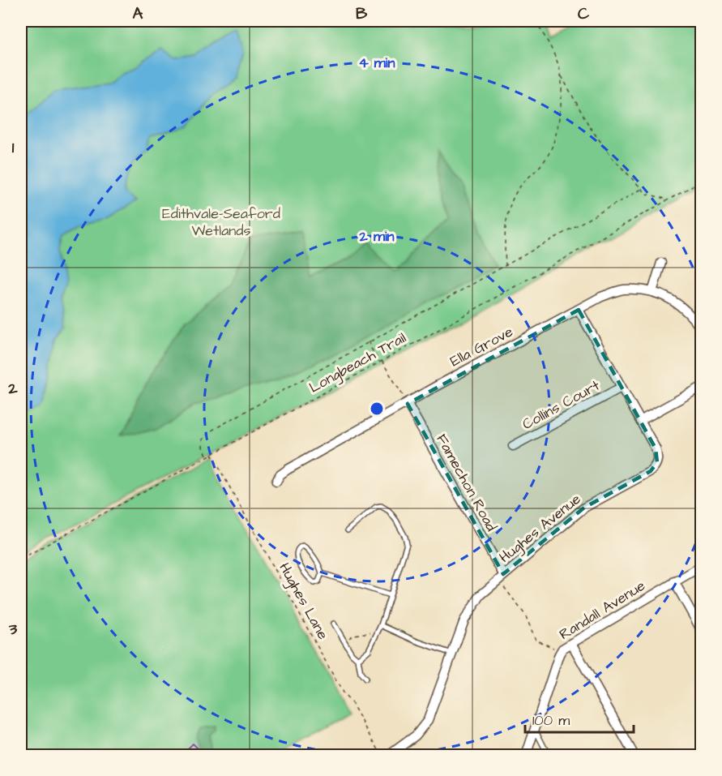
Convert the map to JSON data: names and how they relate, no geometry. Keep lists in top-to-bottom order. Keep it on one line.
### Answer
{"streets":{"street":["Ella Grove","Collins Court","Famechon Road","Hughes Avenue","Randall Avenue"],"path":["Longbeach Trail","Hughes Lane"]},"crossings":[["Ella Grove","Famechon Road"],["Ella Grove","Hughes Avenue"],["Longbeach Trail","Hughes Lane"],["Collins Court","Hughes Avenue"],["Famechon Road","Hughes Avenue"]],"parks":["Edithvale-Seaford Wetlands"],"scale_bar":"100 m","grid":{"columns":["A","B","C"],"rows":["1","2","3"]},"rings":["4 min","2 min"]}
